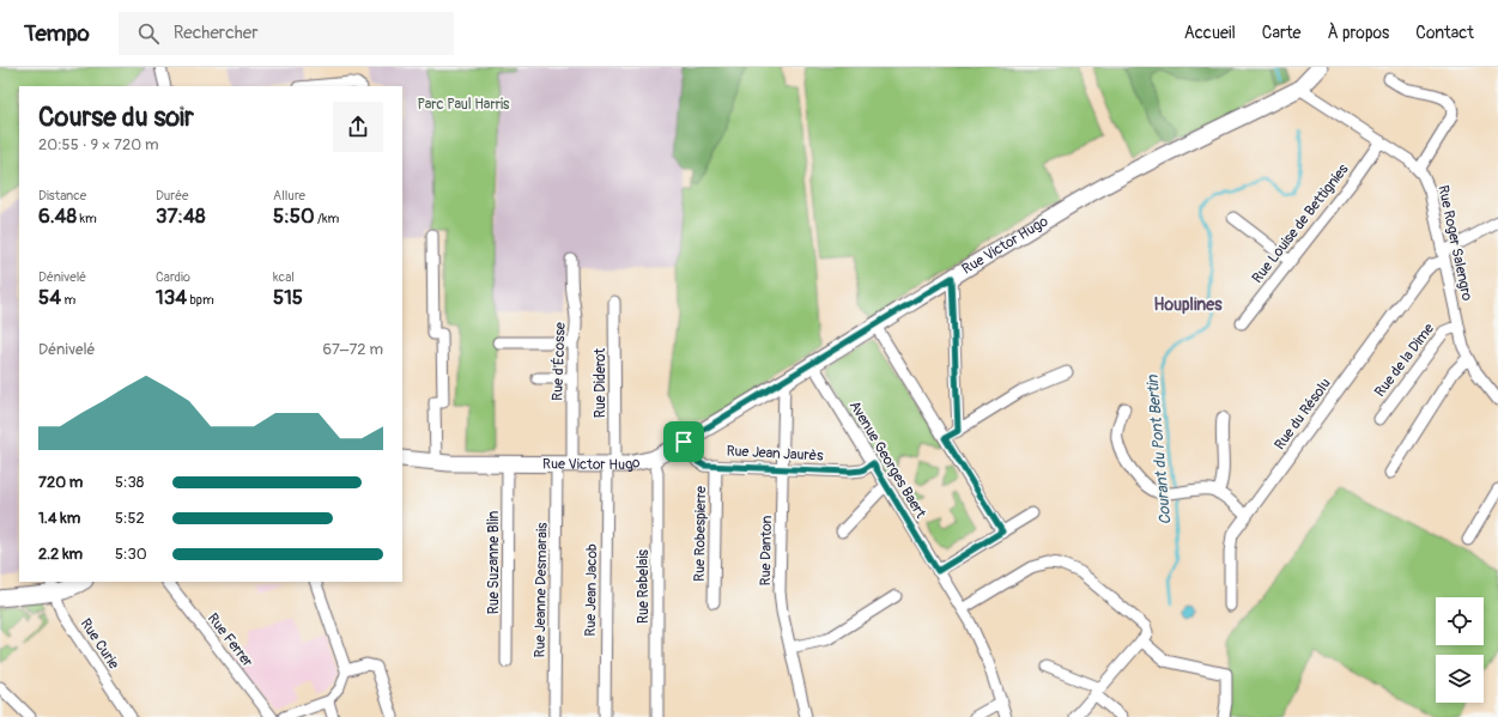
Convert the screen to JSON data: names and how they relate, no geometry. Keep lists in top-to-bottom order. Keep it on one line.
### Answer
{"streets":{"main road":["Rue Victor Hugo"],"street":["Rue Louise de Bettignies","Rue Roger Salengro","Rue de la Dime","Rue d'Écosse","Rue Diderot","Rue du Résolu","Rue Jean Jaurès","Avenue Georges Baert","Rue Robespierre","Rue Danton","Rue Suzanne Blin","Rue Rabelais","Rue Jeanne Desmarais","Rue Jean Jacob","Rue Ferrer","Rue Curie"]},"crossings":[["Rue Louise de Bettignies","Rue Roger Salengro"],["Rue Roger Salengro","Rue Victor Hugo"],["Rue Roger Salengro","Rue de la Dime"],["Rue Roger Salengro","Rue du Résolu"],["Rue Victor Hugo","Rue d'Écosse"],["Rue Victor Hugo","Rue Diderot"],["Rue Victor Hugo","Rue Jean Jaurès"],["Rue Victor Hugo","Avenue Georges Baert"],["Rue Victor Hugo","Rue Danton"],["Rue Victor Hugo","Rue Suzanne Blin"],["Rue Victor Hugo","Rue Rabelais"],["Rue Victor Hugo","Rue Jeanne Desmarais"],["Rue Victor Hugo","Rue Jean Jacob"],["Rue d'Écosse","Rue Jeanne Desmarais"],["Rue Diderot","Rue Jean Jacob"],["Rue Jean Jaurès","Avenue Georges Baert"],["Rue Jean Jaurès","Rue Robespierre"],["Rue Jean Jaurès","Rue Danton"]],"districts":["Houplines"],"water":["Courant du Pont Bertin"],"parks":["Parc Paul Harris"],"page":{"header":"Tempo","search":"Rechercher","nav":["Accueil","Carte","À propos","Contact"],"heading":["Course du soir","20:55 · 9 × 720 m"],"stats":[["Distance","6.48 km"],["Durée","37:48"],["Allure","5:50 /km"],["Dénivelé","54 m"],["Cardio","134 bpm"],["kcal","515"]],"chart":["Dénivelé","67–72 m"],"list":[{"name":"720 m","note":"5:38"},{"name":"1.4 km","note":"5:52"},{"name":"2.2 km","note":"5:30"}]}}
